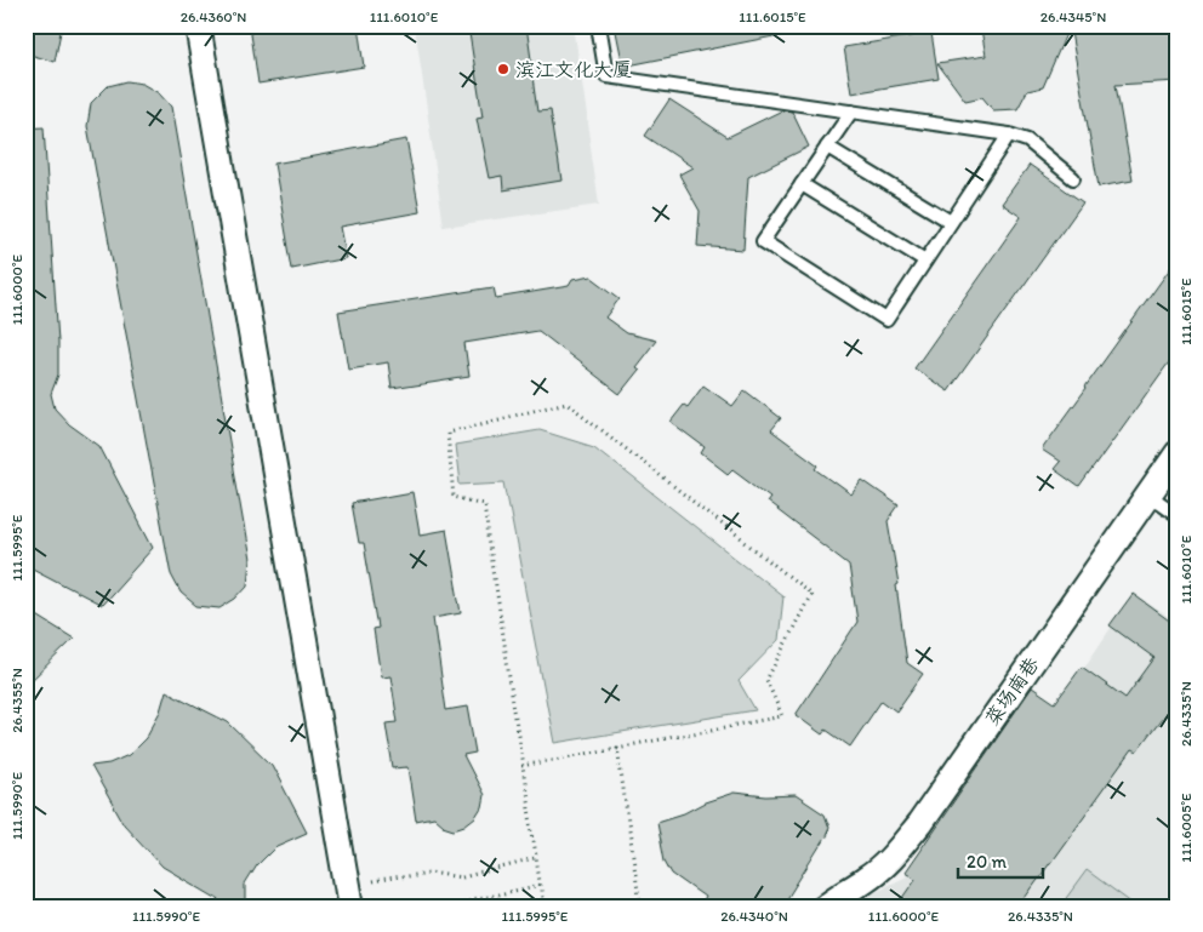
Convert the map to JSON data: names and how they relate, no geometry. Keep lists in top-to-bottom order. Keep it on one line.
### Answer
{"streets":{"street":["菜场南巷"]},"places":["滨江文化大厦"],"scale_bar":"20 m","coordinates":["26.4360°N","111.6010°E","111.6015°E","26.4345°N","111.6000°E","111.5995°E","26.4355°N","26.4335°N","111.5990°E","111.6005°E","26.4340°N"]}
